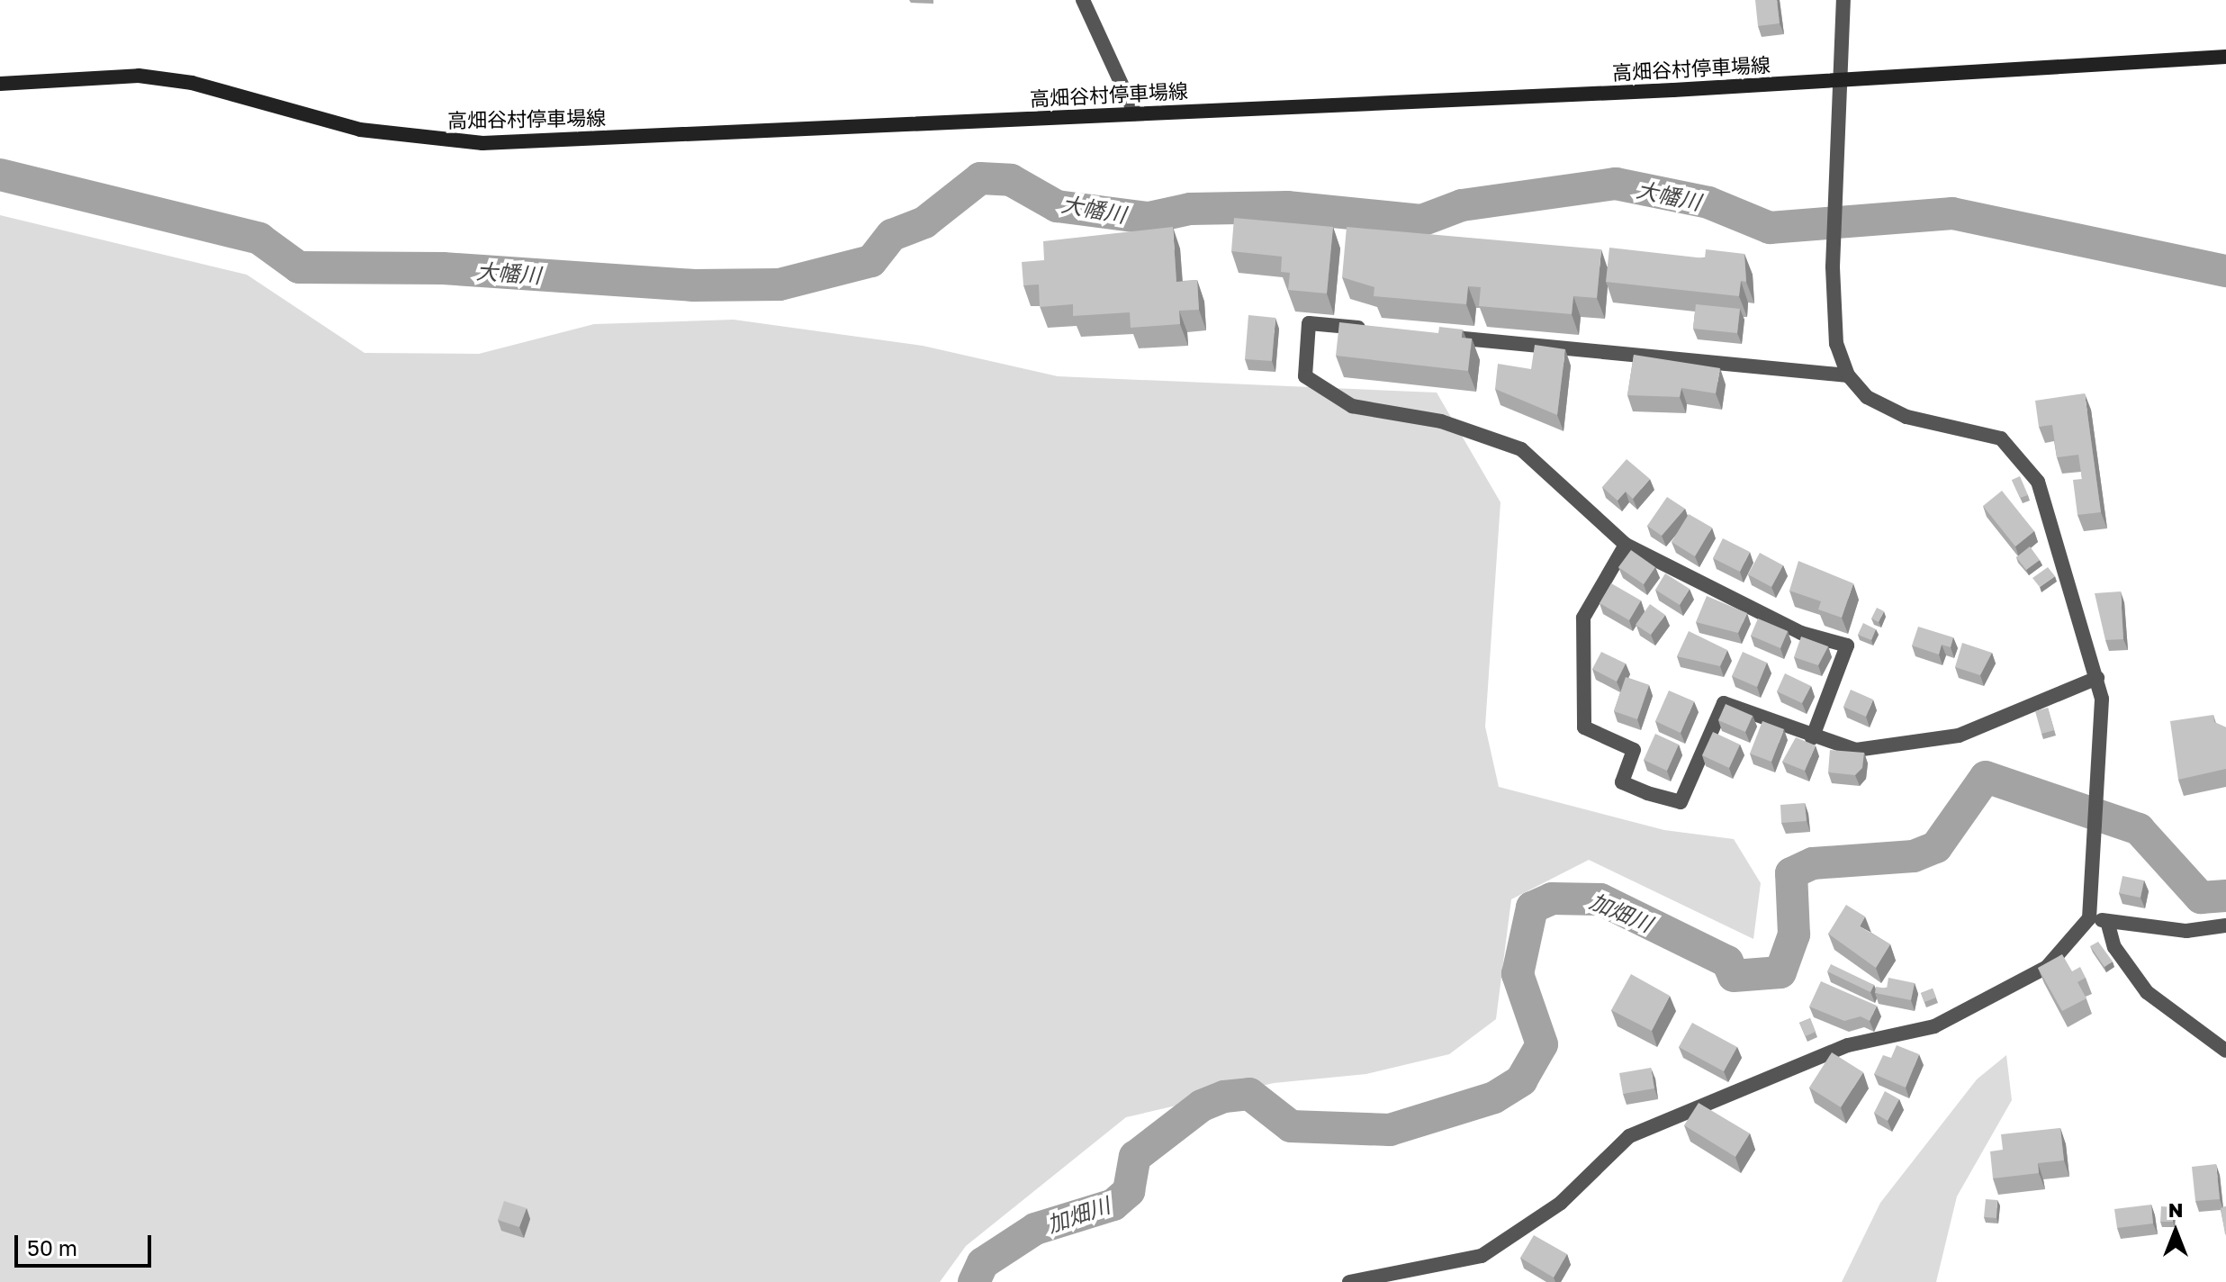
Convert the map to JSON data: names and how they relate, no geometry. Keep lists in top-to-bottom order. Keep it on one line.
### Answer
{"streets":{"main road":["高畑谷村停車場線"]},"water":["大幡川","加畑川"],"scale_bar":"50 m","north":"top"}
